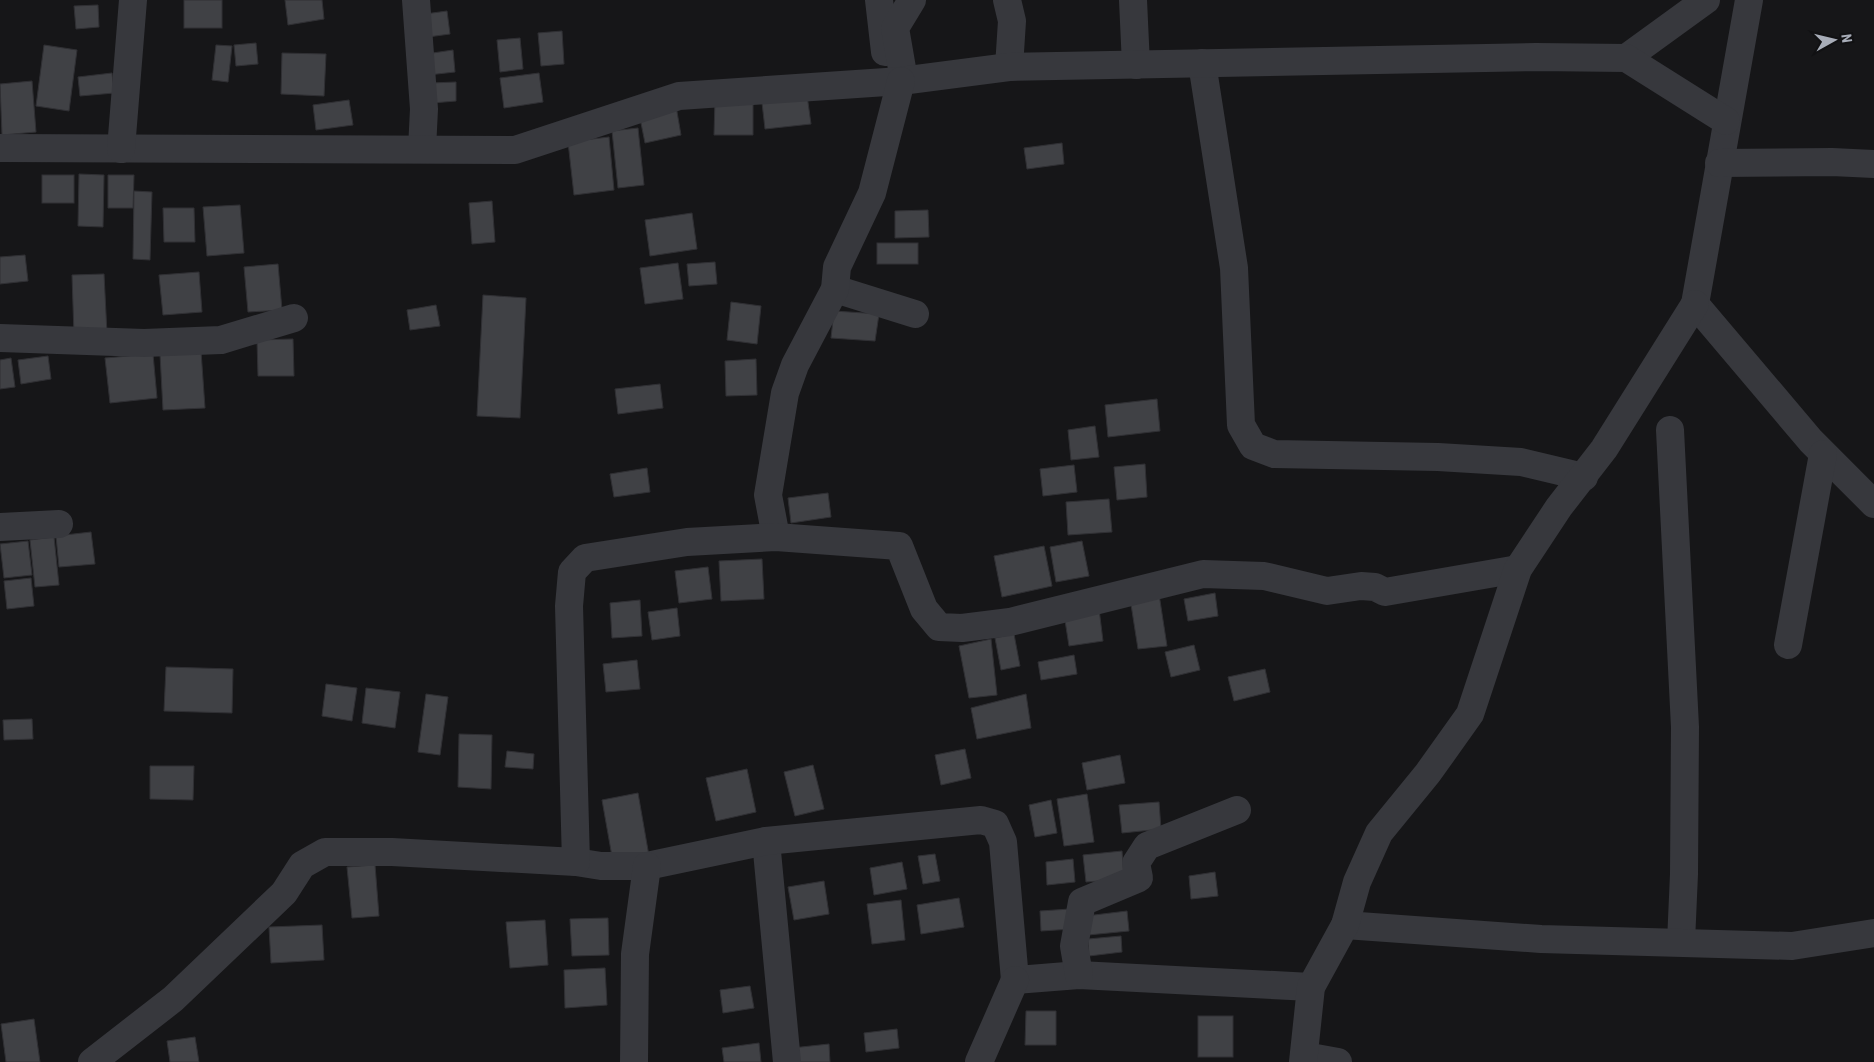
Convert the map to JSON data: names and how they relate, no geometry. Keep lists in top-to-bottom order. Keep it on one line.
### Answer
{"north":"right"}
